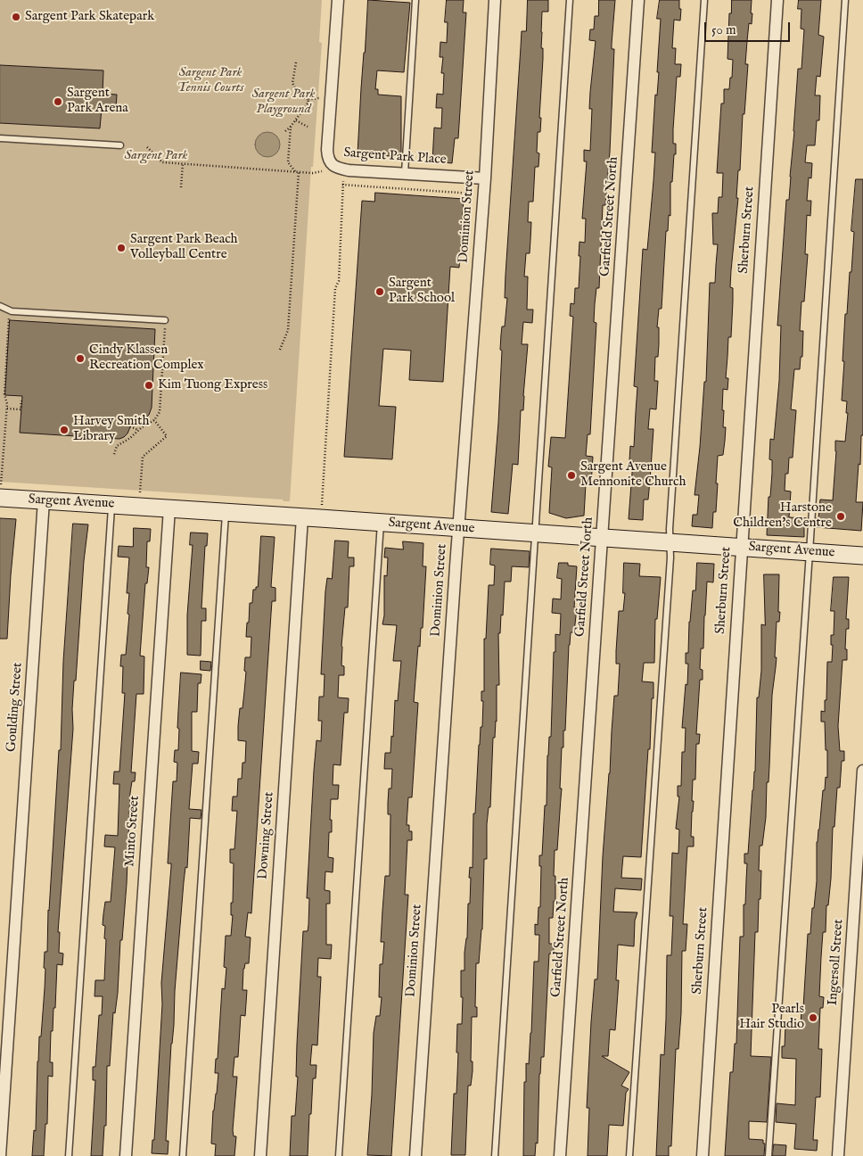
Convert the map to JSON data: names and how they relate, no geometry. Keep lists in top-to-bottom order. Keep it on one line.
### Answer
{"streets":{"main road":["Sargent Avenue"],"street":["Sargent Park Place","Dominion Street","Garfield Street North","Sherburn Street","Goulding Street","Minto Street","Downing Street","Ingersoll Street"]},"crossings":[["Sargent Park Place","Dominion Street"],["Dominion Street","Sargent Avenue"],["Garfield Street North","Sargent Avenue"],["Sherburn Street","Sargent Avenue"],["Sargent Avenue","Goulding Street"],["Sargent Avenue","Minto Street"],["Sargent Avenue","Downing Street"]],"parks":["Sargent Park Tennis Courts","Sargent Park Playground","Sargent Park"],"places":["Sargent Park Skatepark","Sargent Park Arena","Sargent Park Beach Volleyball Centre","Sargent Park School","Cindy Klassen Recreation Complex","Kim Tuong Express","Harvey Smith Library","Sargent Avenue Mennonite Church","Harstone Children's Centre","Pearls Hair Studio"],"scale_bar":"50 m"}
